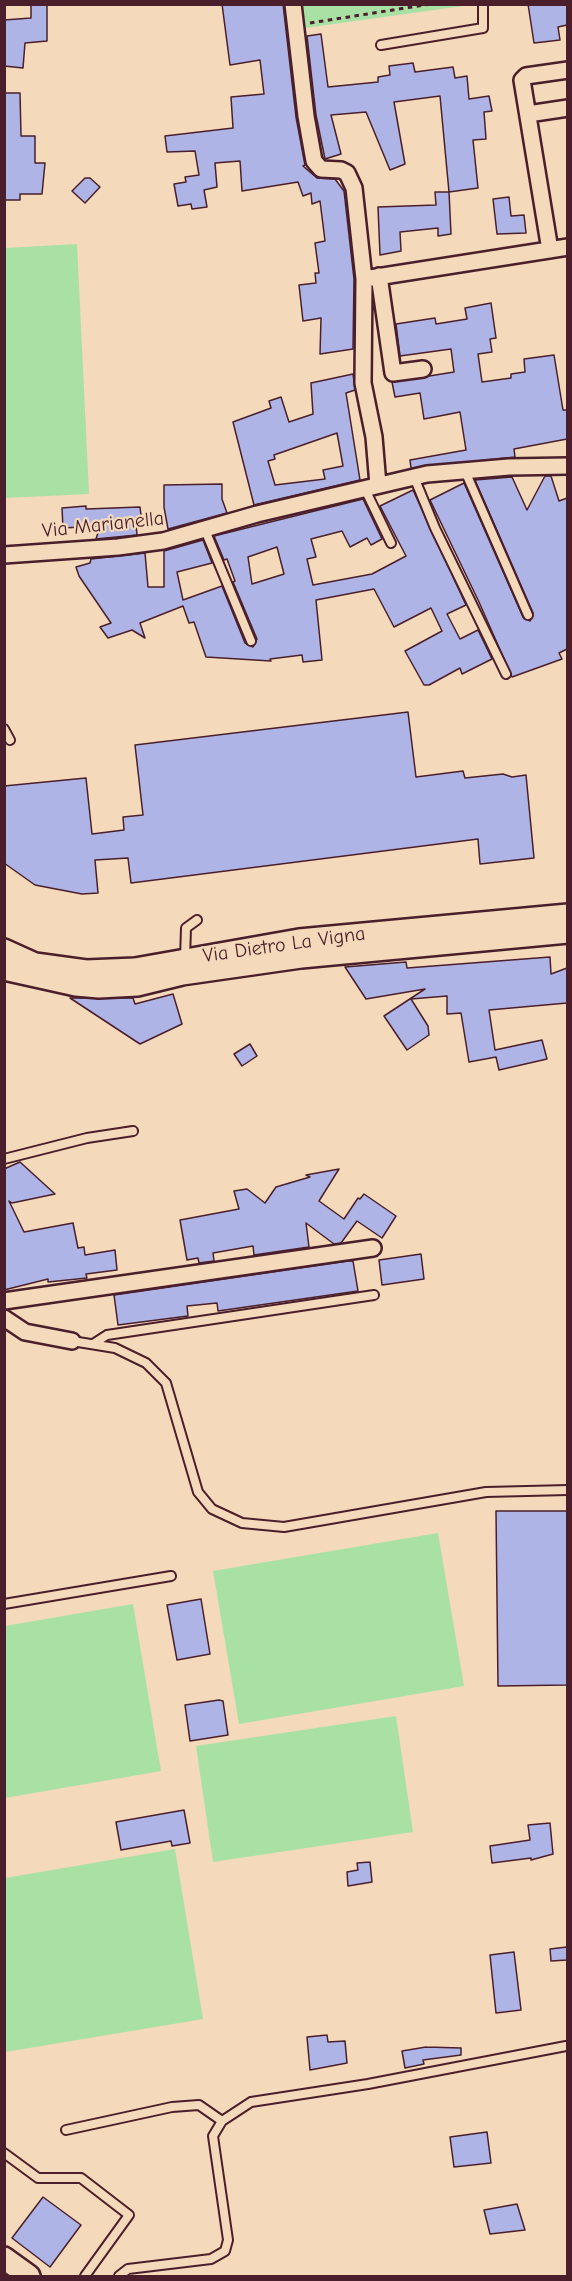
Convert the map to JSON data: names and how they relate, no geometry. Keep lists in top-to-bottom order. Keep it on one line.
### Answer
{"streets":{"street":["Via Marianella","Via Dietro La Vigna"]}}
